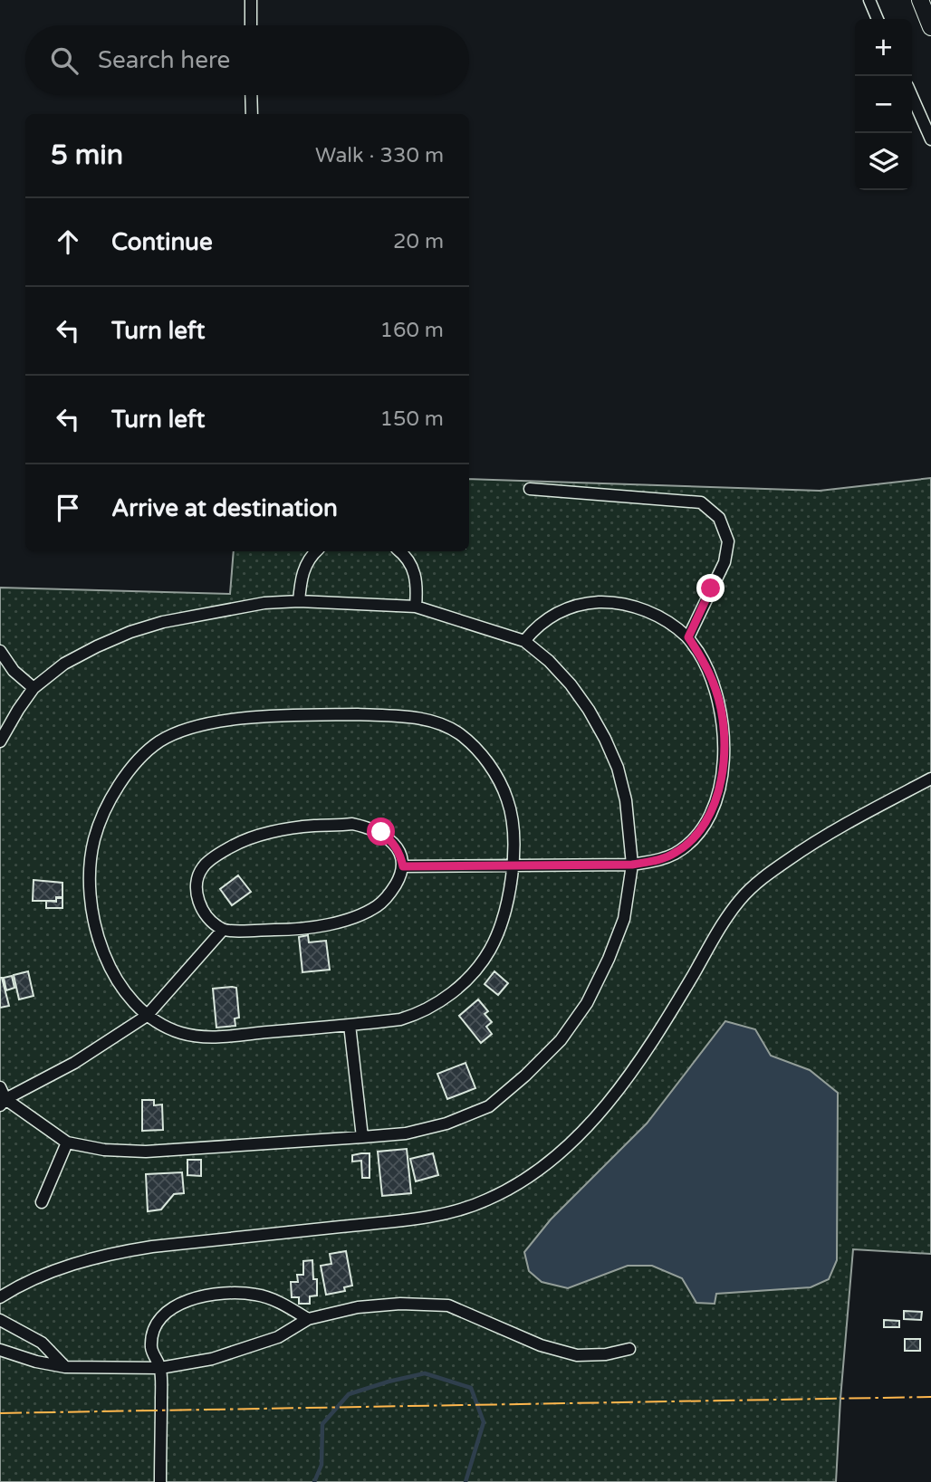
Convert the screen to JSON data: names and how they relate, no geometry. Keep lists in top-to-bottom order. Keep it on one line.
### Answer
{"page":{"map_buttons":["+","−"],"search":"Search here","heading":["5 min","Walk · 330 m"],"list":[["Continue","20 m"],["Turn left","160 m"],["Turn left","150 m"],"Arrive at destination"]}}
